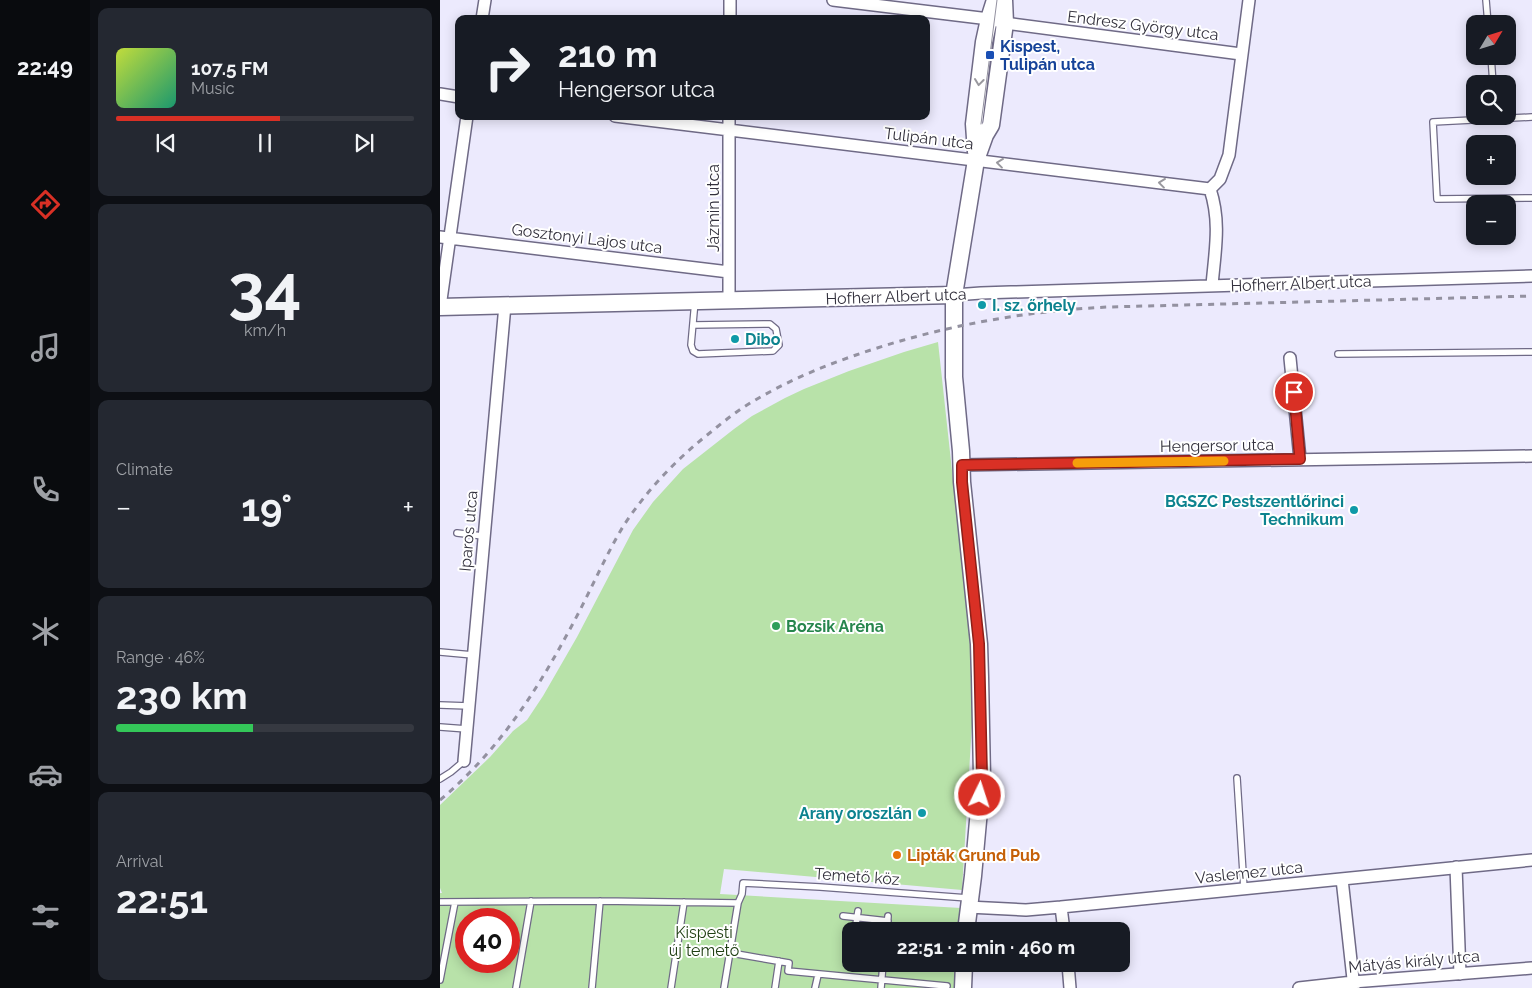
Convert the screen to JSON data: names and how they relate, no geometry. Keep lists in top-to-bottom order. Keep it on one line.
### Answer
{"streets":{"street":["Endresz György utca","Tulipán utca","Jázmin utca","Gosztonyi Lajos utca","Hofherr Albert utca","Hengersor utca","Iparos utca","Vaslemez utca","Mátyás király utca"],"lane":["Temető köz"]},"crossings":[["Tulipán utca","Jázmin utca"],["Jázmin utca","Gosztonyi Lajos utca"],["Jázmin utca","Hofherr Albert utca"],["Hofherr Albert utca","Iparos utca"],["Vaslemez utca","Temető köz"]],"one_way":["Tulipán utca"],"parks":["Kispesti új temető"],"places":{"transit":["Kispest, Tulipán utca"],"other":["I. sz. őrhely","Dibo","BGSZC Pestszentlőrinci Technikum","Bozsik Aréna","Arany oroszlán","Lipták Grund Pub"]},"north":"top right","page":{"tabs":"22:49","map_buttons":["+","−"],"turn":["210 m","Hengersor utca"],"song":["107.5 FM","Music"],"tile":[["34","km/h"],"Climate",["Range · 46%","230 km"],["Arrival","22:51"]],"heat":["−","19°","+"],"limit":"40","trip":"22:51 · 2 min · 460 m"}}
